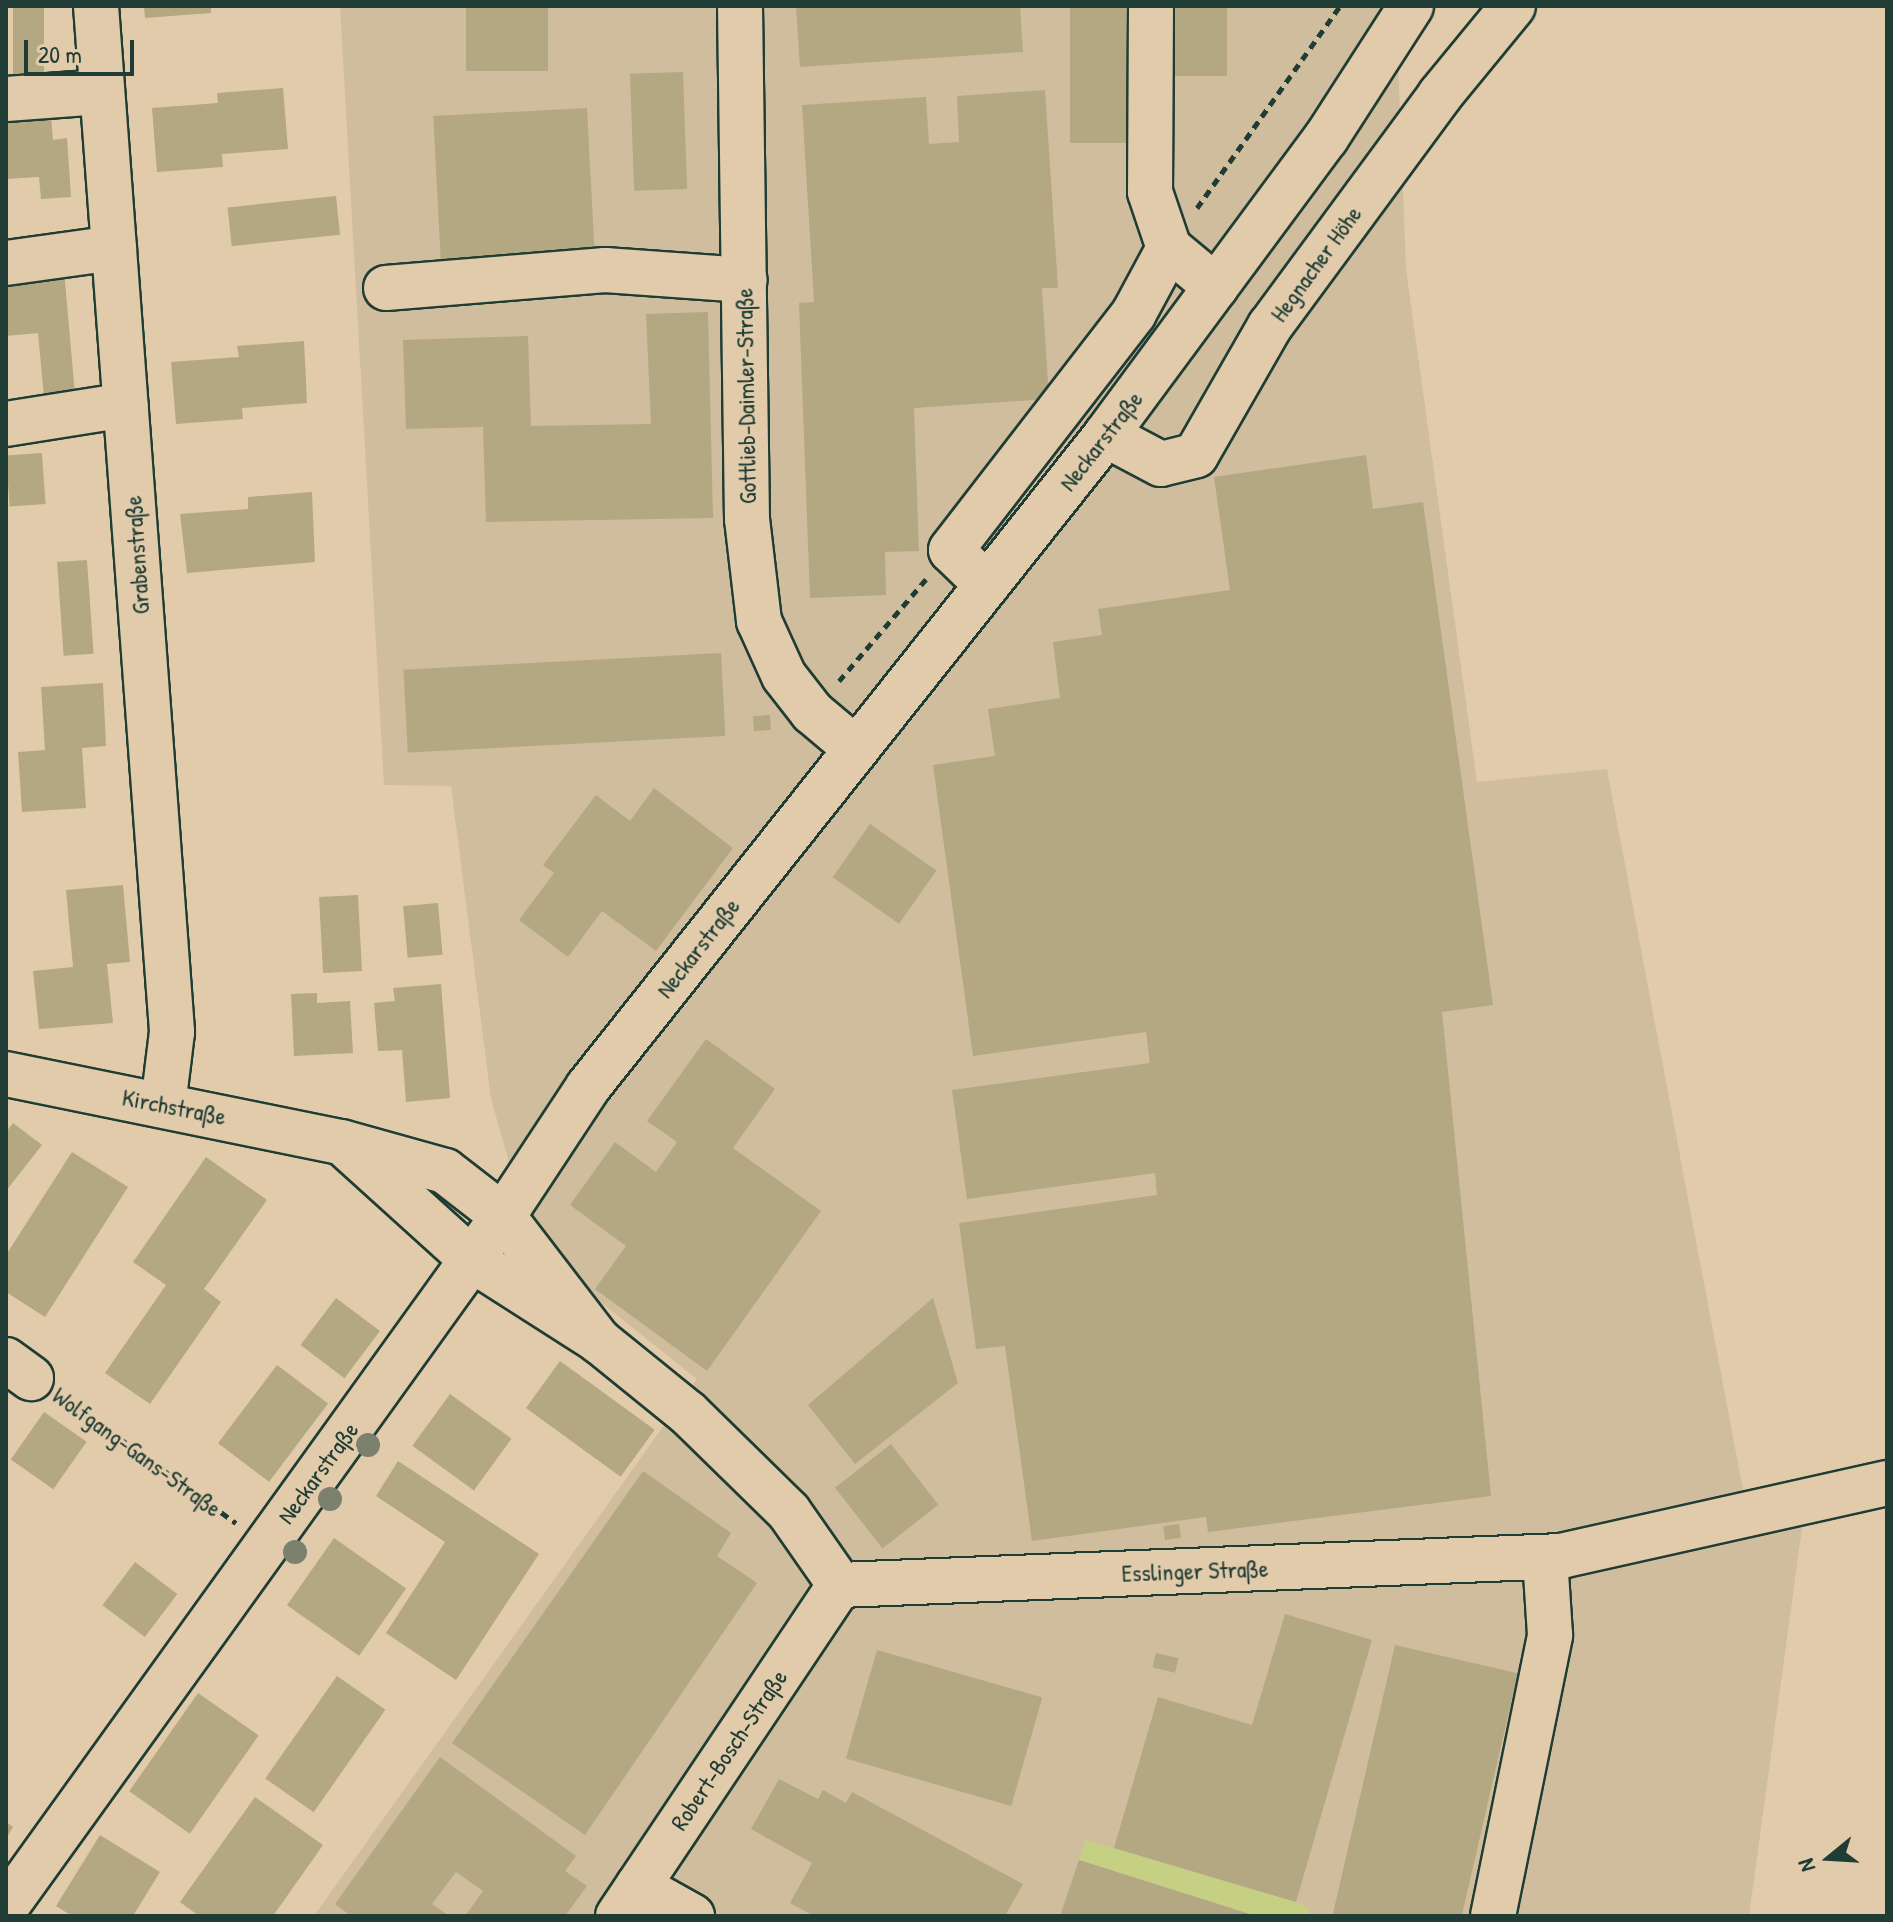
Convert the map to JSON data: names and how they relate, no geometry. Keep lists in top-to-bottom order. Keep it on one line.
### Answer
{"streets":{"street":["Hegnacher Höhe","Gottlieb-Daimler-Straße","Neckarstraße","Grabenstraße","Kirchstraße","Esslinger Straße","Robert-Bosch-Straße"],"path":["Wolfgang-Gans-Straße"]},"crossings":[["Hegnacher Höhe","Neckarstraße"],["Gottlieb-Daimler-Straße","Neckarstraße"],["Neckarstraße","Kirchstraße"],["Neckarstraße","Wolfgang-Gans-Straße"],["Grabenstraße","Kirchstraße"],["Esslinger Straße","Robert-Bosch-Straße"]],"scale_bar":"20 m","north":"left"}
